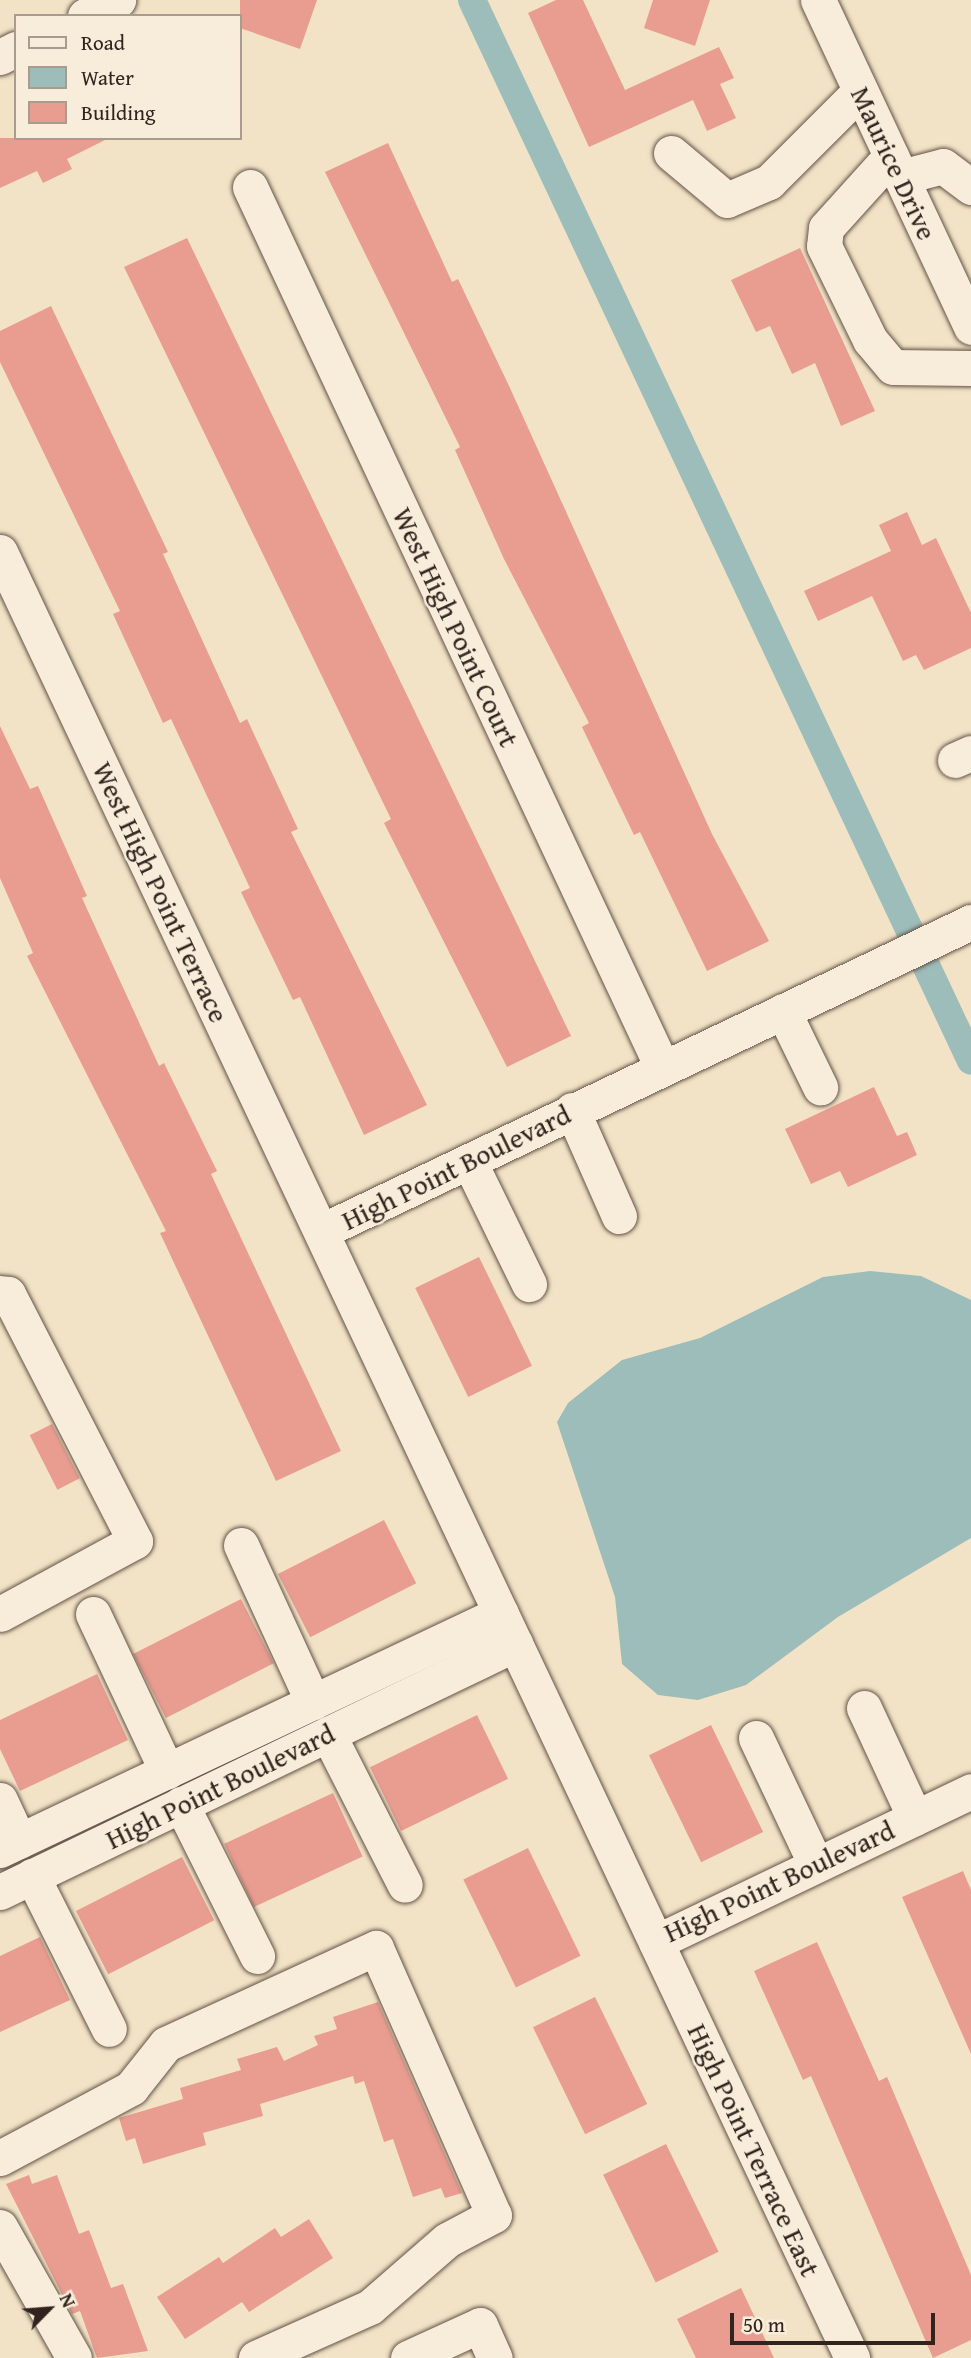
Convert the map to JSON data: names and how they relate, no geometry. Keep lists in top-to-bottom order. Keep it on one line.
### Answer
{"streets":{"street":["Maurice Drive","West High Point Court","West High Point Terrace","High Point Boulevard","High Point Terrace East"]},"crossings":[["West High Point Court","High Point Boulevard"],["West High Point Terrace","High Point Boulevard"],["High Point Boulevard","High Point Terrace East"]],"legend":["Road","Water","Building"],"scale_bar":"50 m","north":"top right"}
